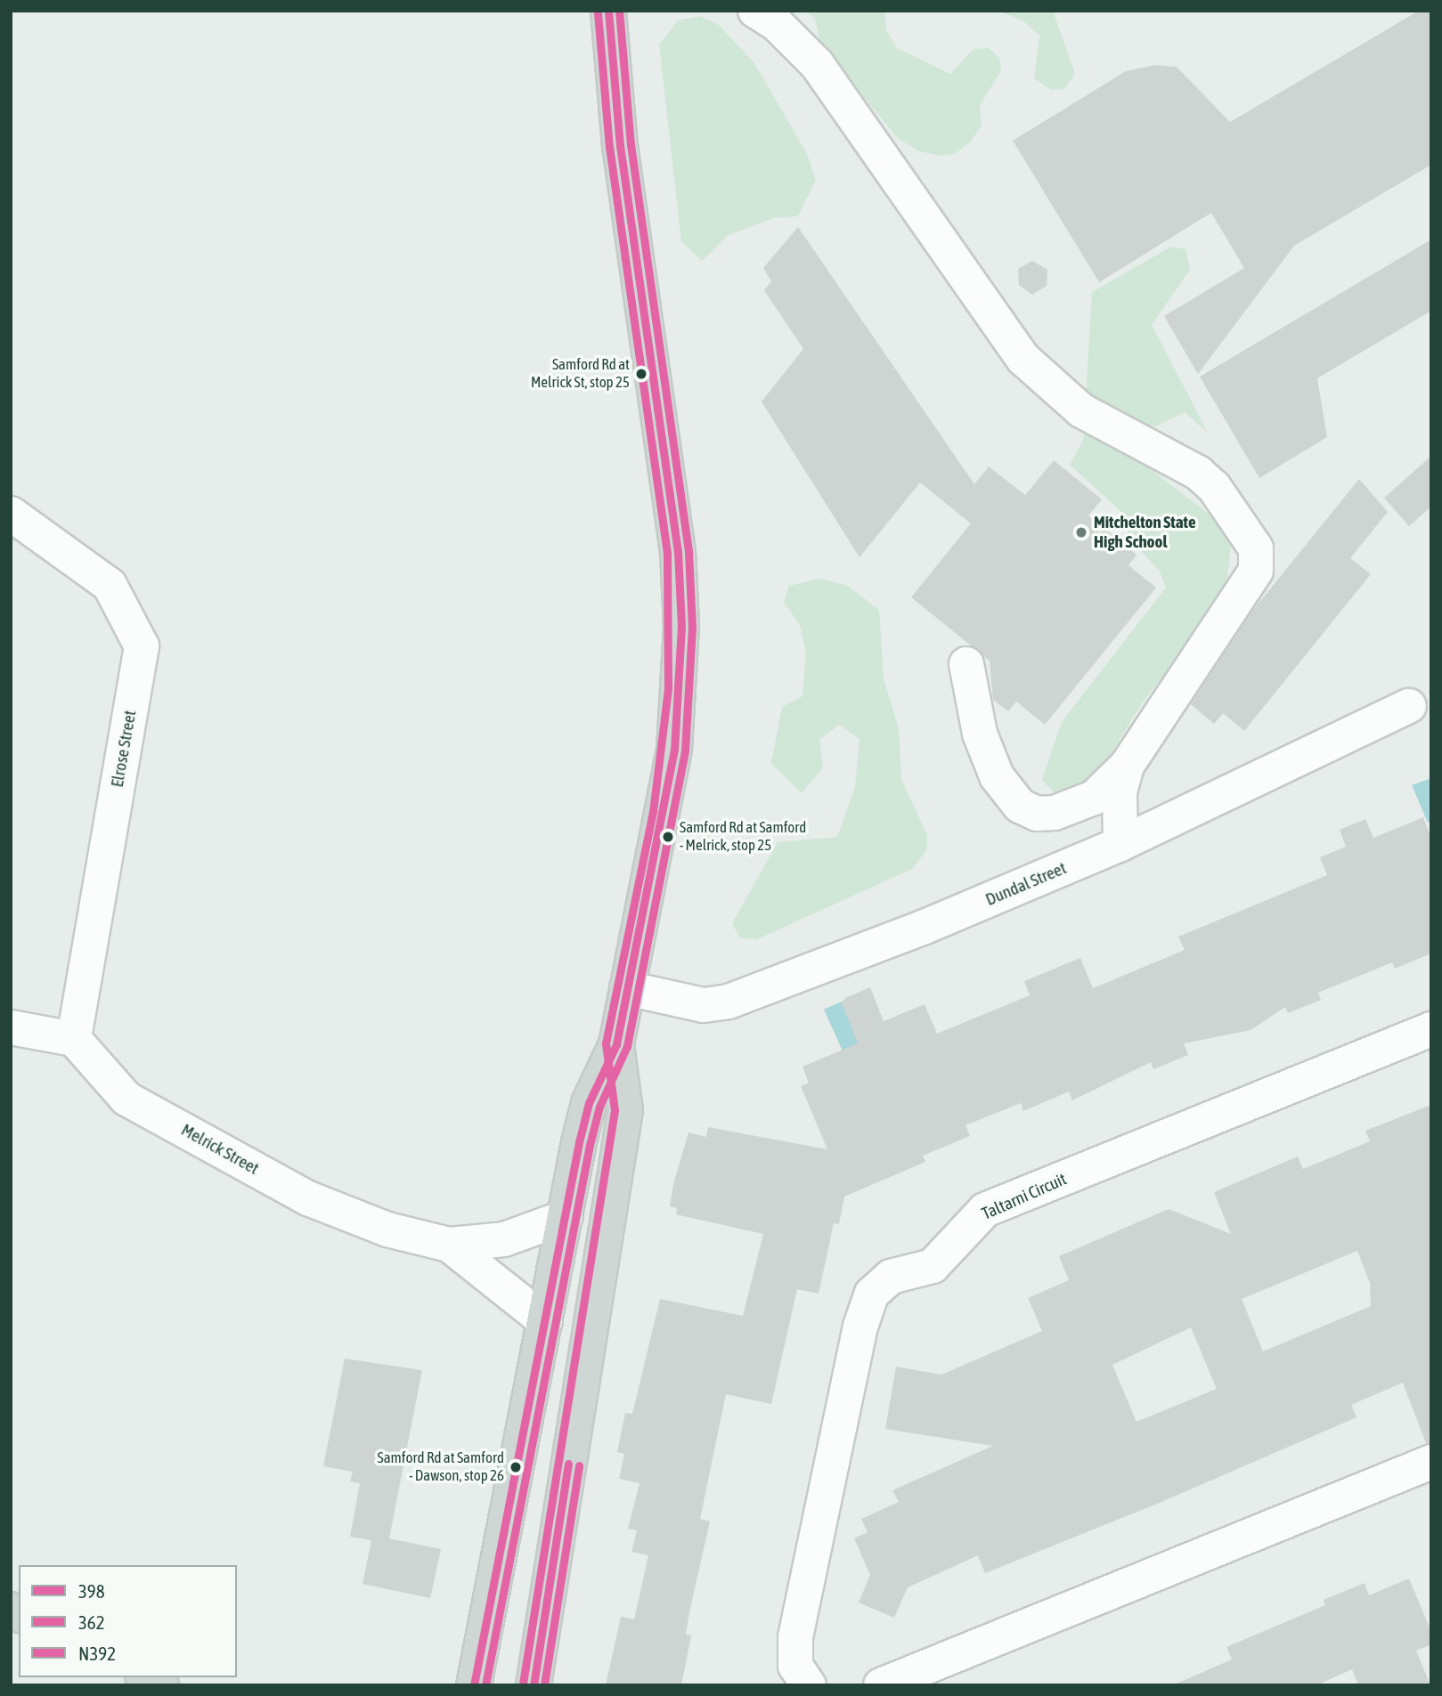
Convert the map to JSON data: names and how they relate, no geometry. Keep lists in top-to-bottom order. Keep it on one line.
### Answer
{"streets":{"street":["Elrose Street","Dundal Street","Melrick Street","Taltarni Circuit"]},"crossings":[["Elrose Street","Melrick Street"]],"places":["Samford Rd at Melrick St, stop 25","Mitchelton State High School","Samford Rd at Samford - Melrick, stop 25","Samford Rd at Samford - Dawson, stop 26"],"lines":["transit line 398","transit line 362","transit line N392"],"legend":["398","362","N392"]}
